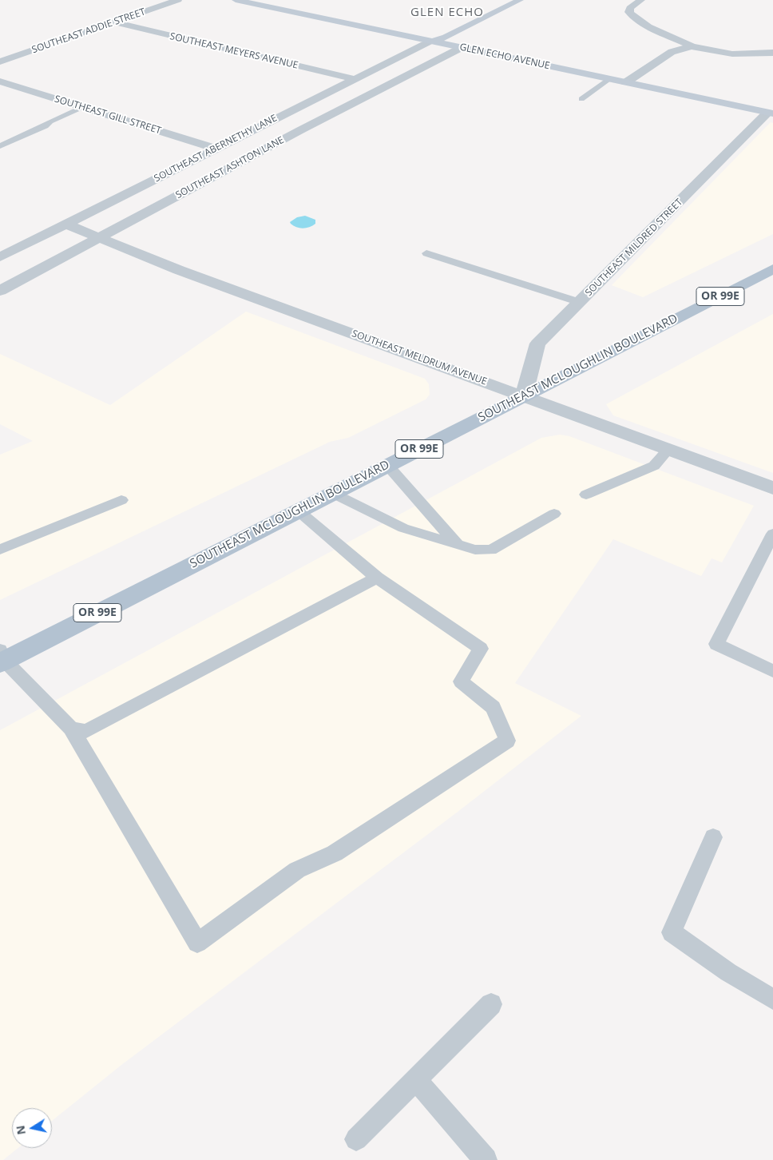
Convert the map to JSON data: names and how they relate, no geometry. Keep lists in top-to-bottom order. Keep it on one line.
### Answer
{"streets":{"main road":["OR 99E","SOUTHEAST MCLOUGHLIN BOULEVARD"],"street":["SOUTHEAST ADDIE STREET","SOUTHEAST MEYERS AVENUE","GLEN ECHO AVENUE","SOUTHEAST GILL STREET","SOUTHEAST ABERNETHY LANE","SOUTHEAST ASHTON LANE","SOUTHEAST MILDRED STREET","SOUTHEAST MELDRUM AVENUE"]},"crossings":[["SOUTHEAST ADDIE STREET","SOUTHEAST MEYERS AVENUE"],["SOUTHEAST MEYERS AVENUE","SOUTHEAST ABERNETHY LANE"],["GLEN ECHO AVENUE","SOUTHEAST ABERNETHY LANE"],["GLEN ECHO AVENUE","SOUTHEAST ASHTON LANE"],["GLEN ECHO AVENUE","SOUTHEAST MILDRED STREET"],["SOUTHEAST GILL STREET","SOUTHEAST ABERNETHY LANE"],["SOUTHEAST ABERNETHY LANE","SOUTHEAST MELDRUM AVENUE"],["SOUTHEAST ASHTON LANE","SOUTHEAST MELDRUM AVENUE"],["SOUTHEAST MILDRED STREET","SOUTHEAST MELDRUM AVENUE"],["SOUTHEAST MILDRED STREET","SOUTHEAST MCLOUGHLIN BOULEVARD"],["SOUTHEAST MELDRUM AVENUE","SOUTHEAST MCLOUGHLIN BOULEVARD"]],"districts":["GLEN ECHO"],"north":"left"}
